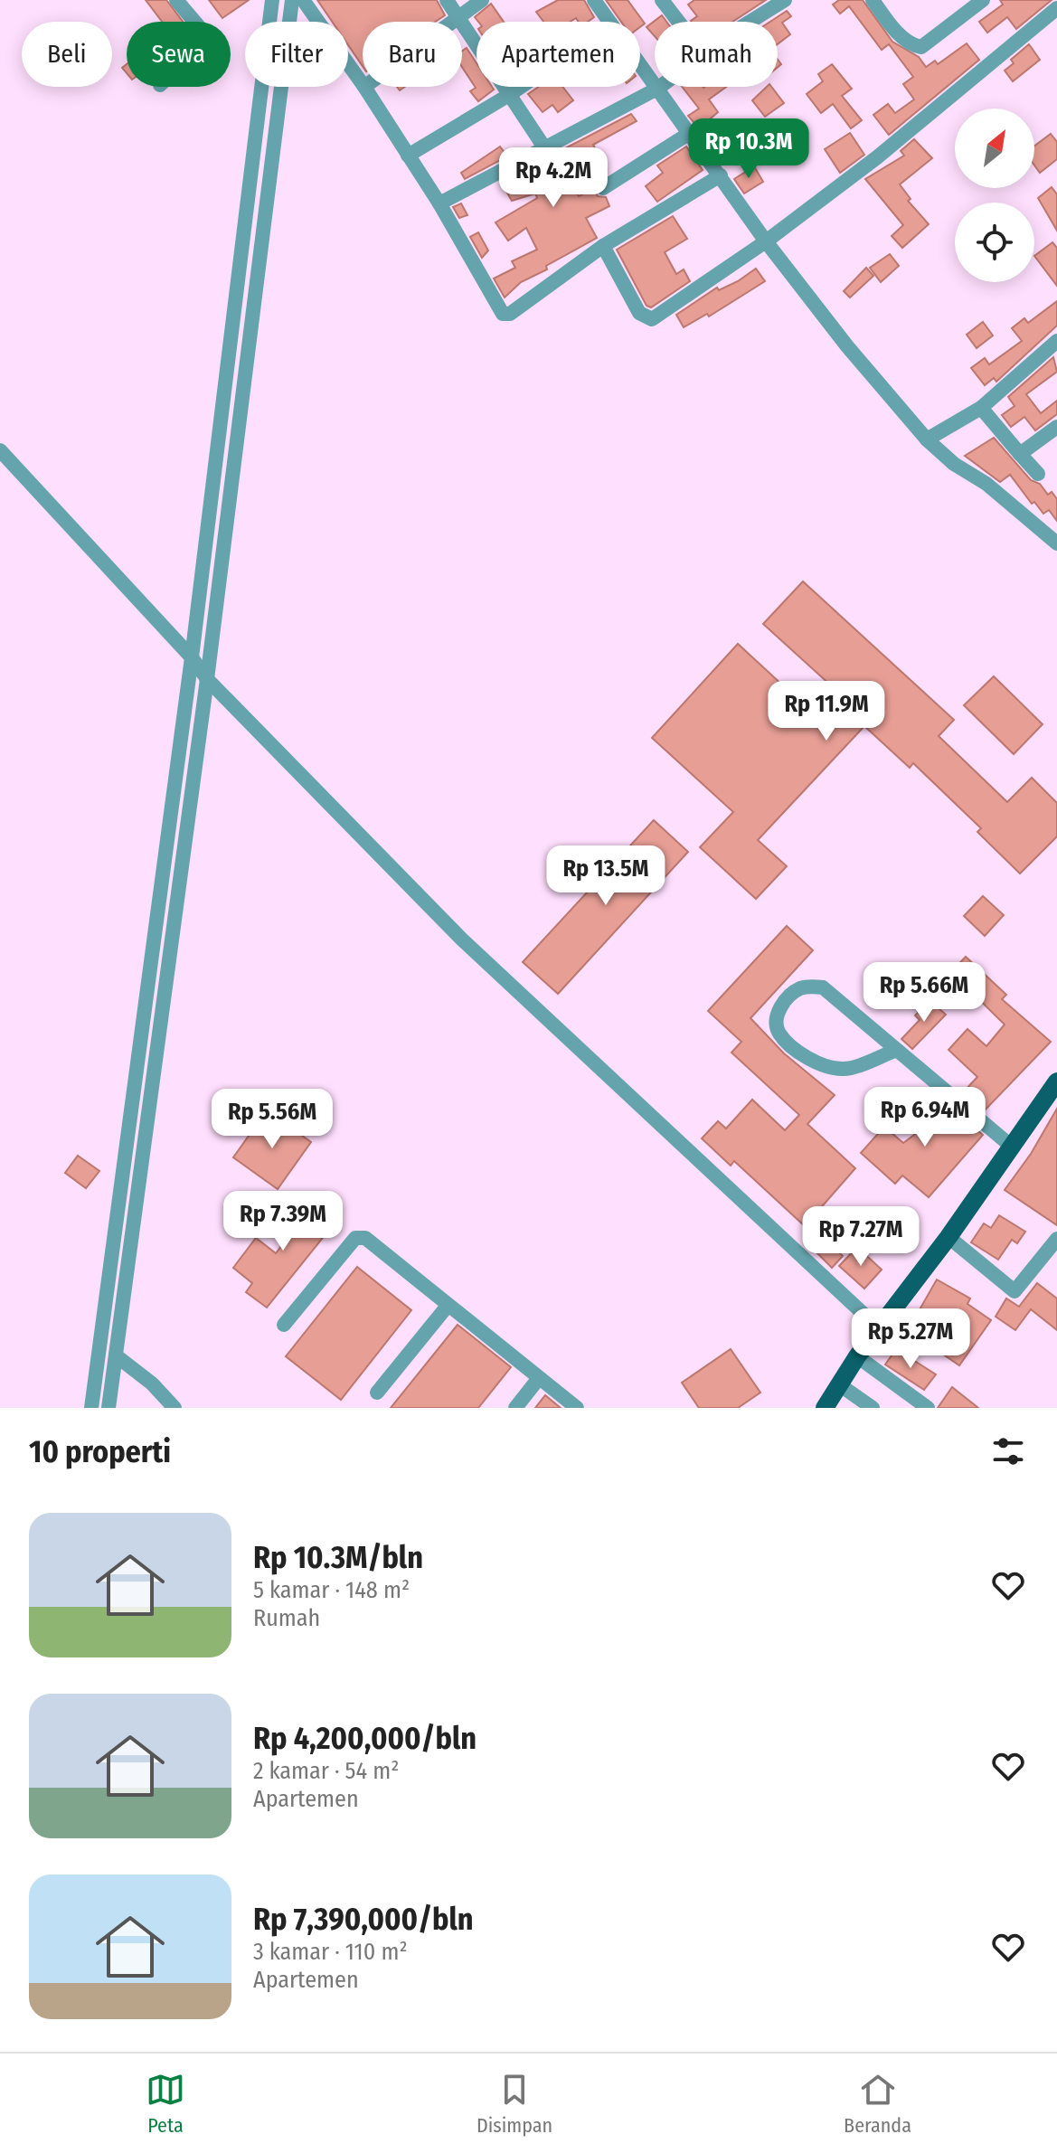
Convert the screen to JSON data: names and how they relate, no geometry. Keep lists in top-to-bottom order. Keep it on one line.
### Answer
{"north":"top right","page":{"chip":["Beli","Sewa","Filter","Baru","Apartemen","Rumah"],"price":["Rp 10.3M","Rp 4.2M","Rp 11.9M","Rp 13.5M","Rp 5.66M","Rp 6.94M","Rp 5.56M","Rp 7.39M","Rp 7.27M","Rp 5.27M"],"heading":"10 properti","list":[{"name":"Rp 10.3M/bln","note":"5 kamar · 148 m² · Rumah"},{"name":"Rp 4,200,000/bln","note":"2 kamar · 54 m² · Apartemen"},{"name":"Rp 7,390,000/bln","note":"3 kamar · 110 m² · Apartemen"}],"tabs":["Peta","Disimpan","Beranda"]}}
